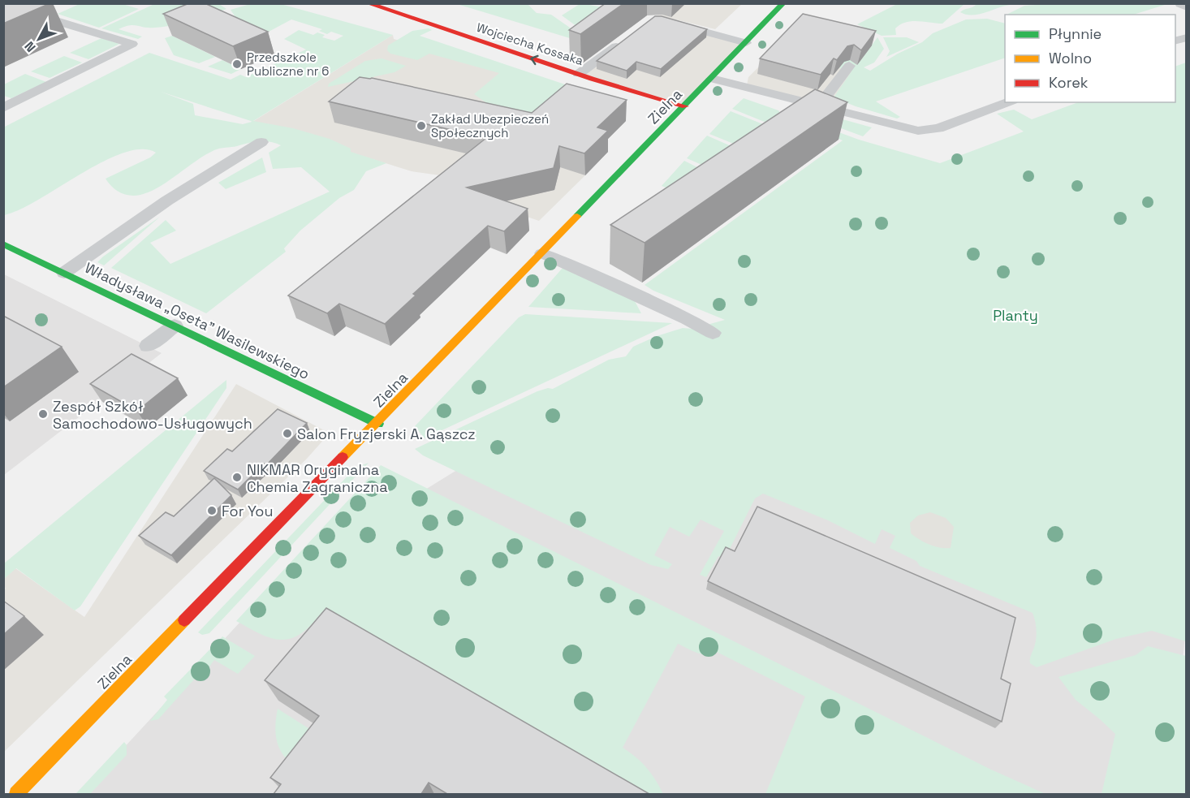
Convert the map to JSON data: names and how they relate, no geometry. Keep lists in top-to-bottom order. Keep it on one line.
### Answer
{"streets":{"street":["Wojciecha Kossaka","Zielna","Władysława „Oseta” Wasilewskiego"]},"crossings":[["Wojciecha Kossaka","Zielna"],["Zielna","Władysława „Oseta” Wasilewskiego"]],"one_way":["Wojciecha Kossaka"],"parks":["Planty"],"places":["Przedszkole Publiczne nr 6","Zakład Ubezpieczeń Społecznych","Zespół Szkół Samochodowo-Usługowych","Salon Fryzjerski A. Gąszcz","NIKMAR Oryginalna Chemia Zagraniczna","For You"],"legend":["Płynnie","Wolno","Korek"],"north":"bottom left"}
